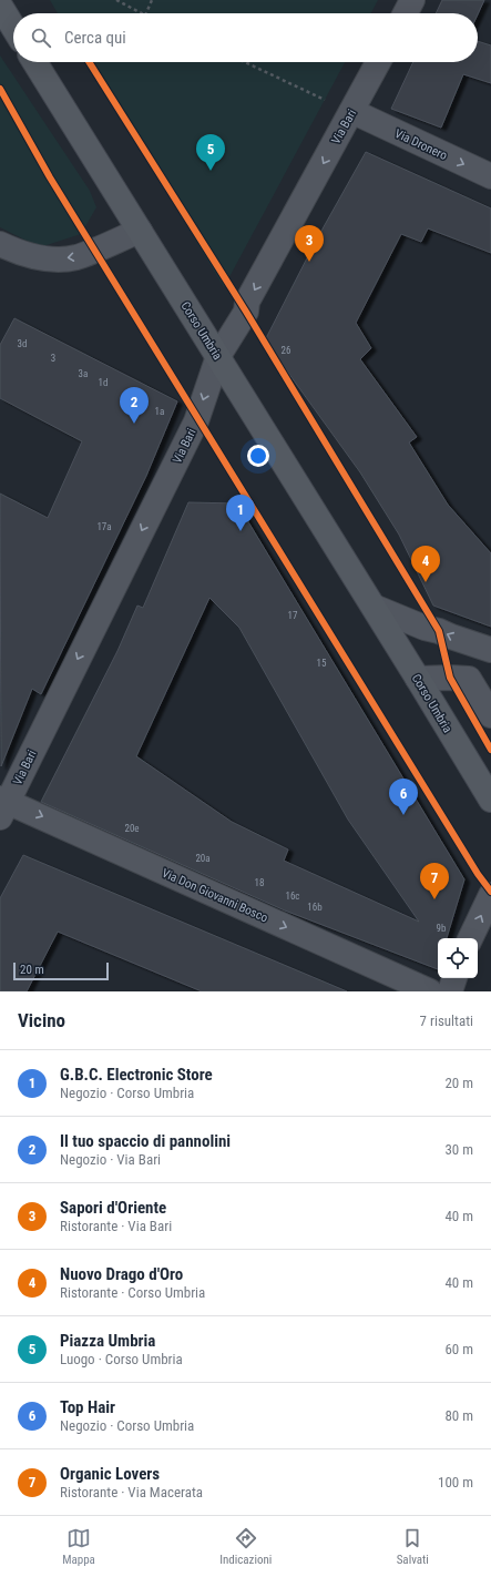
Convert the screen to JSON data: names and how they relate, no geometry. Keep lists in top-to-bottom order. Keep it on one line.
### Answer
{"streets":{"main road":["Corso Umbria"],"street":["Via Bari","Via Dronero","Via Don Giovanni Bosco"]},"crossings":[["Via Bari","Via Dronero"],["Via Bari","Corso Umbria"],["Via Bari","Via Don Giovanni Bosco"]],"one_way":["Via Bari","Via Dronero","Via Don Giovanni Bosco"],"house_numbers":["3d","26","3","3a","1d","1a","17a","17","15","20e","20a","18","16c","16b","9b"],"scale_bar":"20 m","page":{"search":"Cerca qui","pins":["5","3","2","1","4","6","7"],"scale":"20 m","heading":["Vicino","7 risultati"],"list":[{"mark":"1","name":"G.B.C. Electronic Store","note":"Negozio · Corso Umbria","value":"20 m"},{"mark":"2","name":"Il tuo spaccio di pannolini","note":"Negozio · Via Bari","value":"30 m"},{"mark":"3","name":"Sapori d'Oriente","note":"Ristorante · Via Bari","value":"40 m"},{"mark":"4","name":"Nuovo Drago d'Oro","note":"Ristorante · Corso Umbria","value":"40 m"},{"mark":"5","name":"Piazza Umbria","note":"Luogo · Corso Umbria","value":"60 m"},{"mark":"6","name":"Top Hair","note":"Negozio · Corso Umbria","value":"80 m"},{"mark":"7","name":"Organic Lovers","note":"Ristorante · Via Macerata","value":"100 m"}],"nav":["Mappa","Indicazioni","Salvati"]}}
